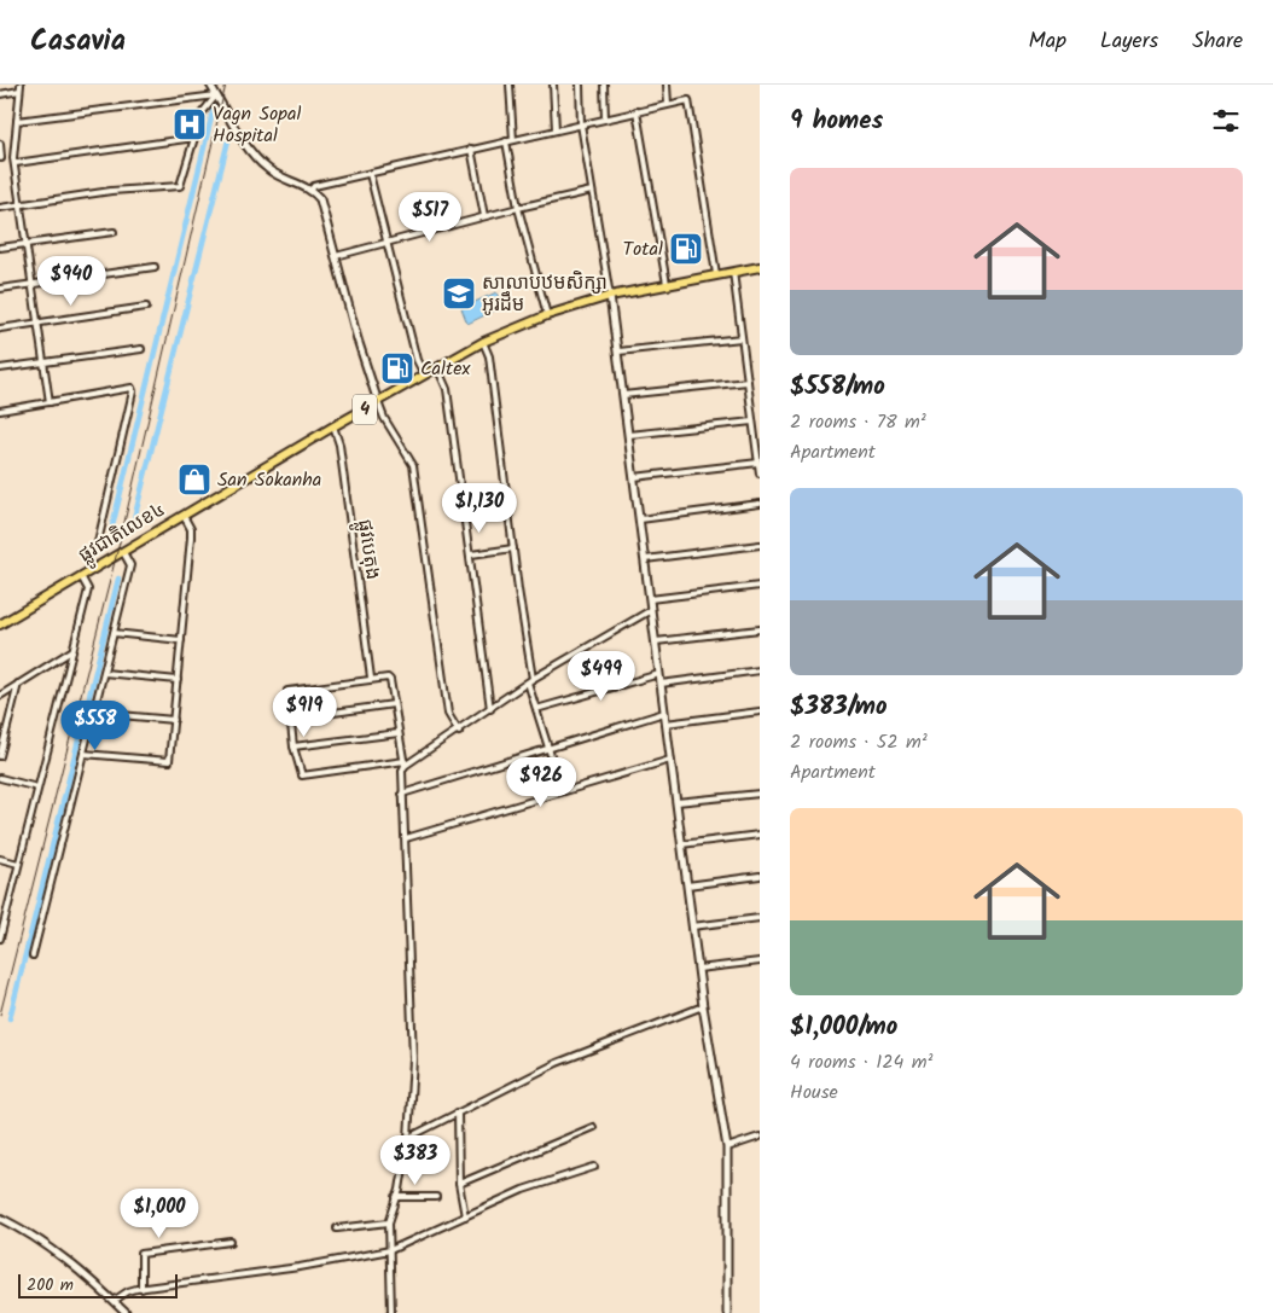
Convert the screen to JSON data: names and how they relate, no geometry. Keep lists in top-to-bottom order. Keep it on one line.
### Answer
{"streets":{"highway":["4","ផ្លូវជាតិលេខ៤"],"street":["ផ្លូវបេតុង"]},"crossings":[["ផ្លូវជាតិលេខ៤","ផ្លូវបេតុង"]],"places":{"hospital":["Vagn Sopal Hospital"],"fuel station":["Total","Caltex"],"school or university":["សាលាបឋមសិក្សា អូរដឹម"],"shop":["San Sokanha"]},"scale_bar":"200 m","page":{"header":"Casavia","nav":["Map","Layers","Share"],"heading":"9 homes","list":[{"name":"$558/mo","note":"2 rooms · 78 m² · Apartment"},{"name":"$383/mo","note":"2 rooms · 52 m² · Apartment"},{"name":"$1,000/mo","note":"4 rooms · 124 m² · House"}],"price":["$517","$940","$1,130","$499","$919","$558","$926","$383","$1,000"],"scale":"200 m"}}
